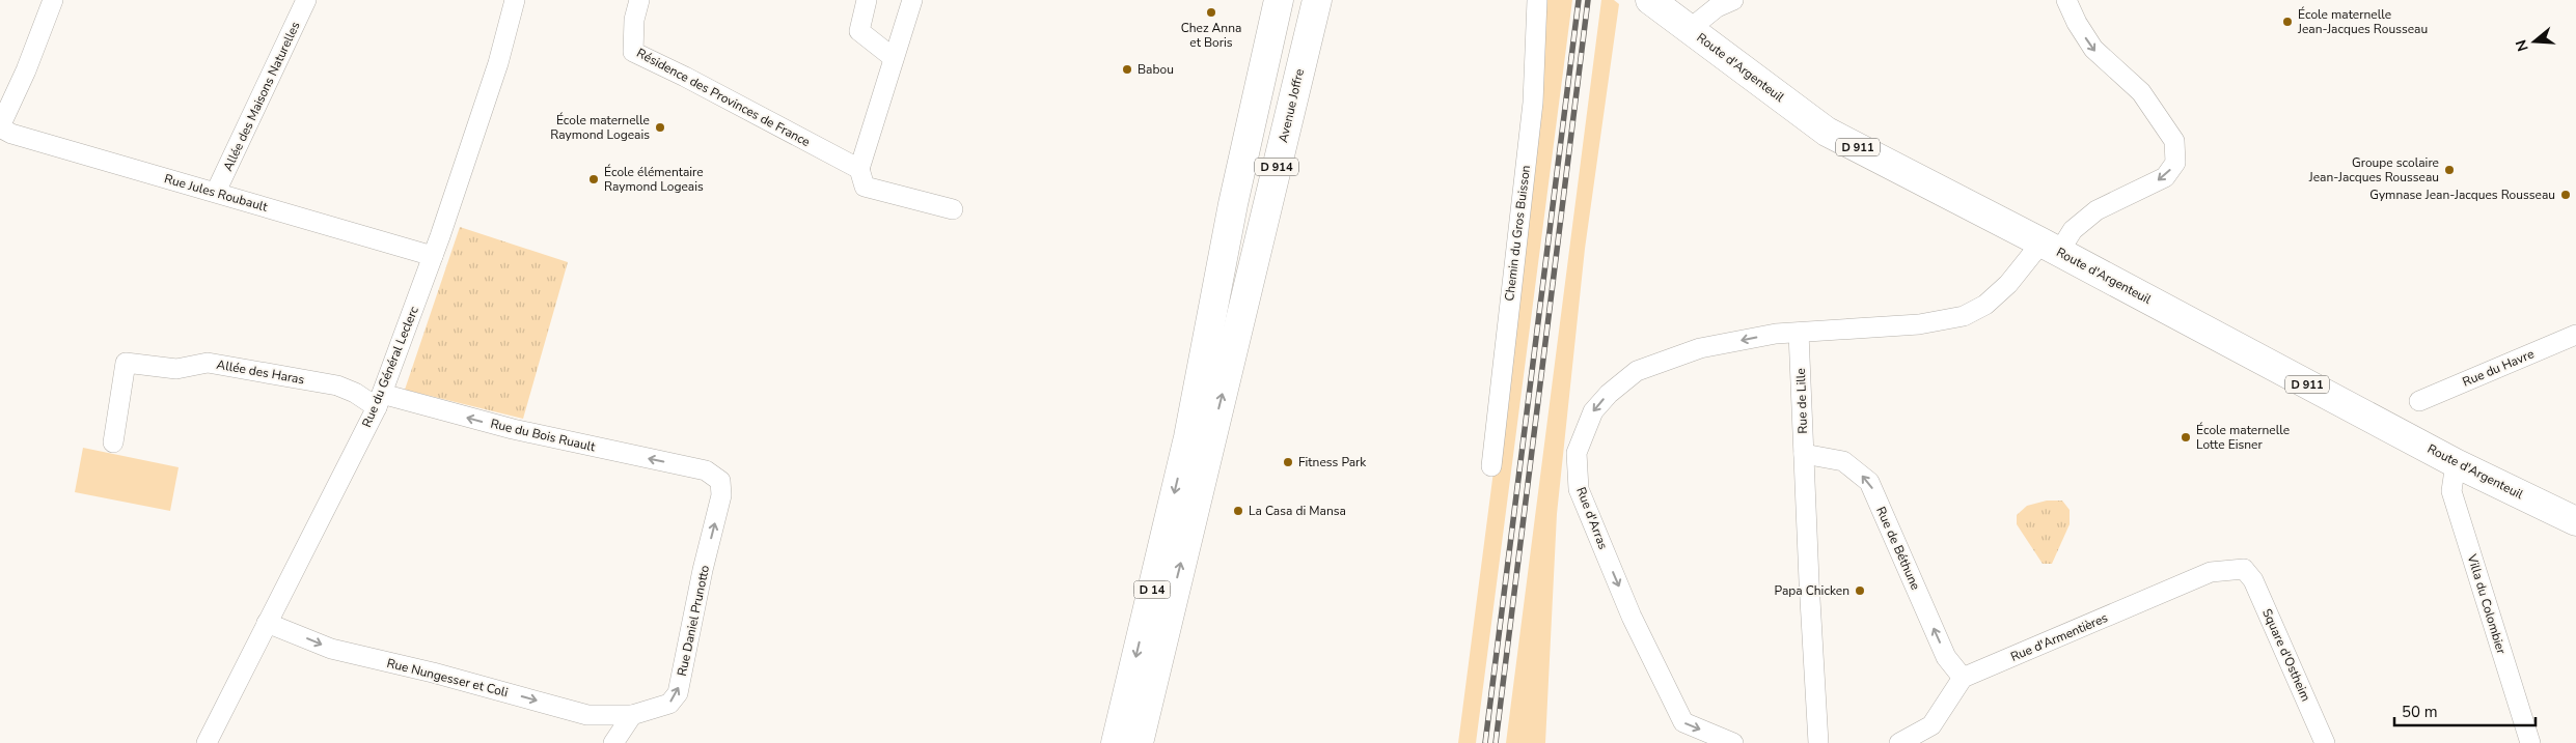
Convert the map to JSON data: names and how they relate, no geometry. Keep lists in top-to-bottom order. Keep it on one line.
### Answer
{"streets":{"main road":["Route d'Argenteuil","Avenue Joffre","D 911","D 914","D 14"],"street":["Allée des Maisons Naturelles","Résidence des Provinces de France","Rue Jules Roubault","Chemin du Gros Buisson","Rue du Général Leclerc","Rue du Havre","Allée des Haras","Rue de Lille","Rue du Bois Ruault","Rue d'Arras","Rue de Béthune","Villa du Colombier","Rue Daniel Prunotto","Rue d'Armentières","Square d'Ostheim","Rue Nungesser et Coli"]},"crossings":[["Route d'Argenteuil","Villa du Colombier"],["Allée des Maisons Naturelles","Rue Jules Roubault"],["Avenue Joffre","D 14"],["Rue Jules Roubault","Rue du Général Leclerc"],["Rue du Général Leclerc","Allée des Haras"],["Rue du Général Leclerc","Rue du Bois Ruault"],["Rue du Général Leclerc","Rue Nungesser et Coli"],["Allée des Haras","Rue du Bois Ruault"],["Rue de Lille","Rue d'Arras"],["Rue de Lille","Rue de Béthune"],["Rue du Bois Ruault","Rue Daniel Prunotto"],["Rue de Béthune","Rue d'Armentières"],["Rue Daniel Prunotto","Rue Nungesser et Coli"],["Rue d'Armentières","Square d'Ostheim"]],"one_way":["Rue du Bois Ruault","Rue de Béthune","Rue Daniel Prunotto","Rue Nungesser et Coli"],"places":["Chez Anna et Boris","École maternelle Jean-Jacques Rousseau","Babou","École maternelle Raymond Logeais","Groupe scolaire Jean-Jacques Rousseau","École élémentaire Raymond Logeais","Gymnase Jean-Jacques Rousseau","École maternelle Lotte Eisner","Fitness Park","La Casa di Mansa","Papa Chicken"],"scale_bar":"50 m","north":"left"}
